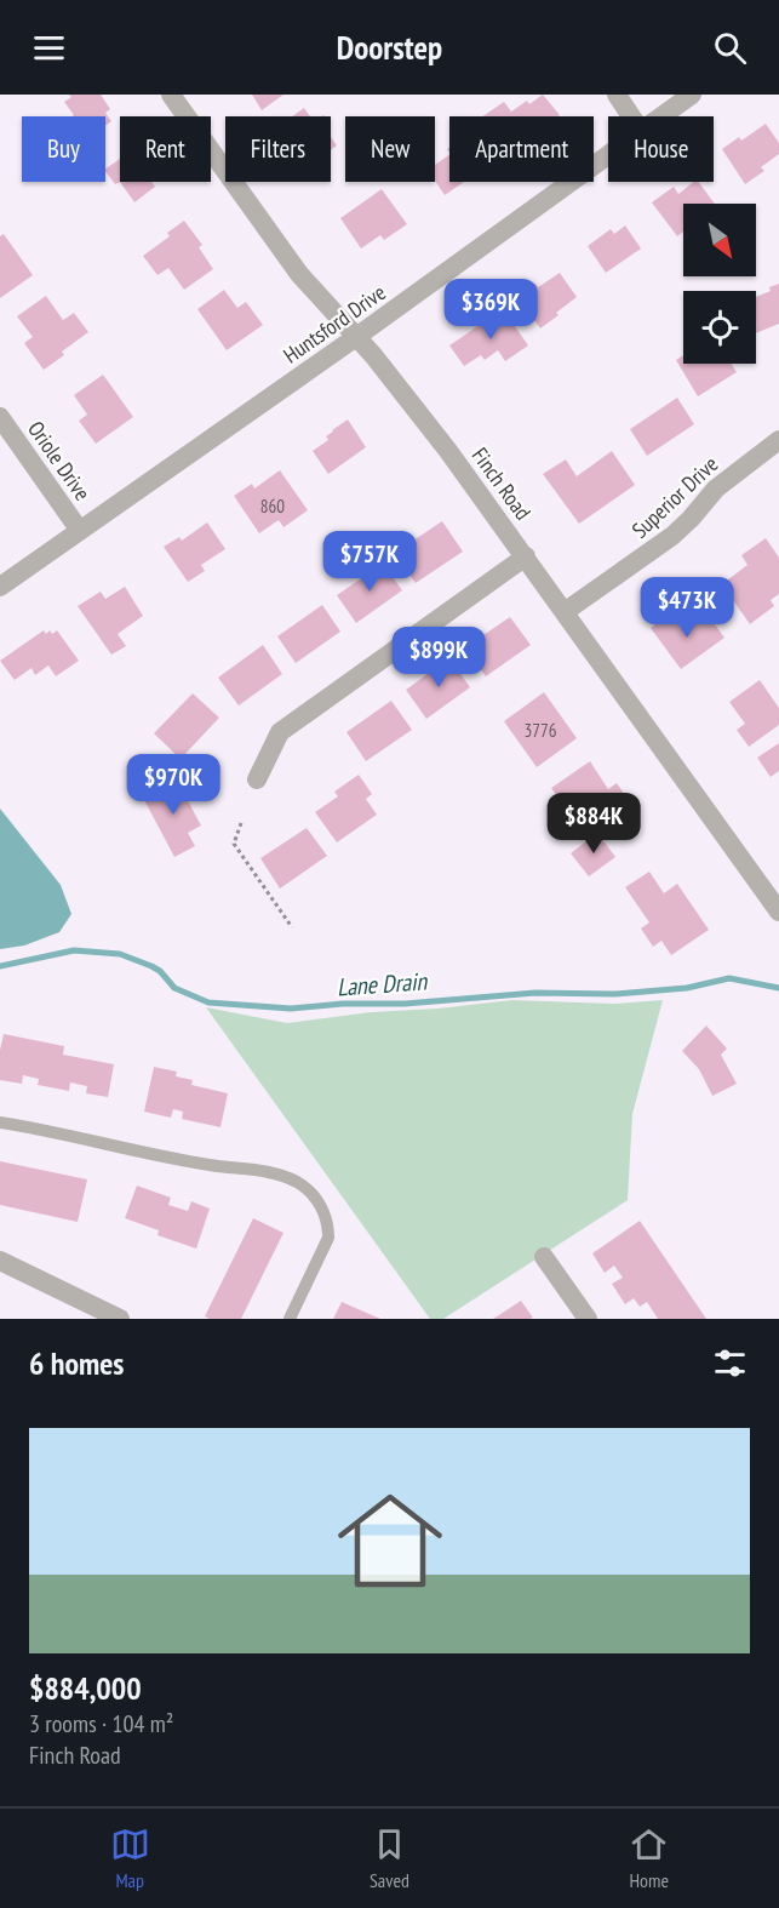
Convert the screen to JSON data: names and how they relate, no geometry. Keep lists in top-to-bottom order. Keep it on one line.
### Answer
{"streets":{"street":["Huntsford Drive","Oriole Drive","Finch Road","Superior Drive"]},"crossings":[["Huntsford Drive","Oriole Drive"],["Huntsford Drive","Finch Road"],["Finch Road","Superior Drive"]],"water":["Lane Drain"],"house_numbers":["860","3776"],"north":"bottom right","page":{"header":"Doorstep","chip":["Buy","Rent","Filters","New","Apartment","House"],"price":["$369K","$757K","$473K","$899K","$970K","$884K"],"heading":"6 homes","list":[{"name":"$884,000","note":"3 rooms · 104 m² · Finch Road"}],"tabs":["Map","Saved","Home"]}}
